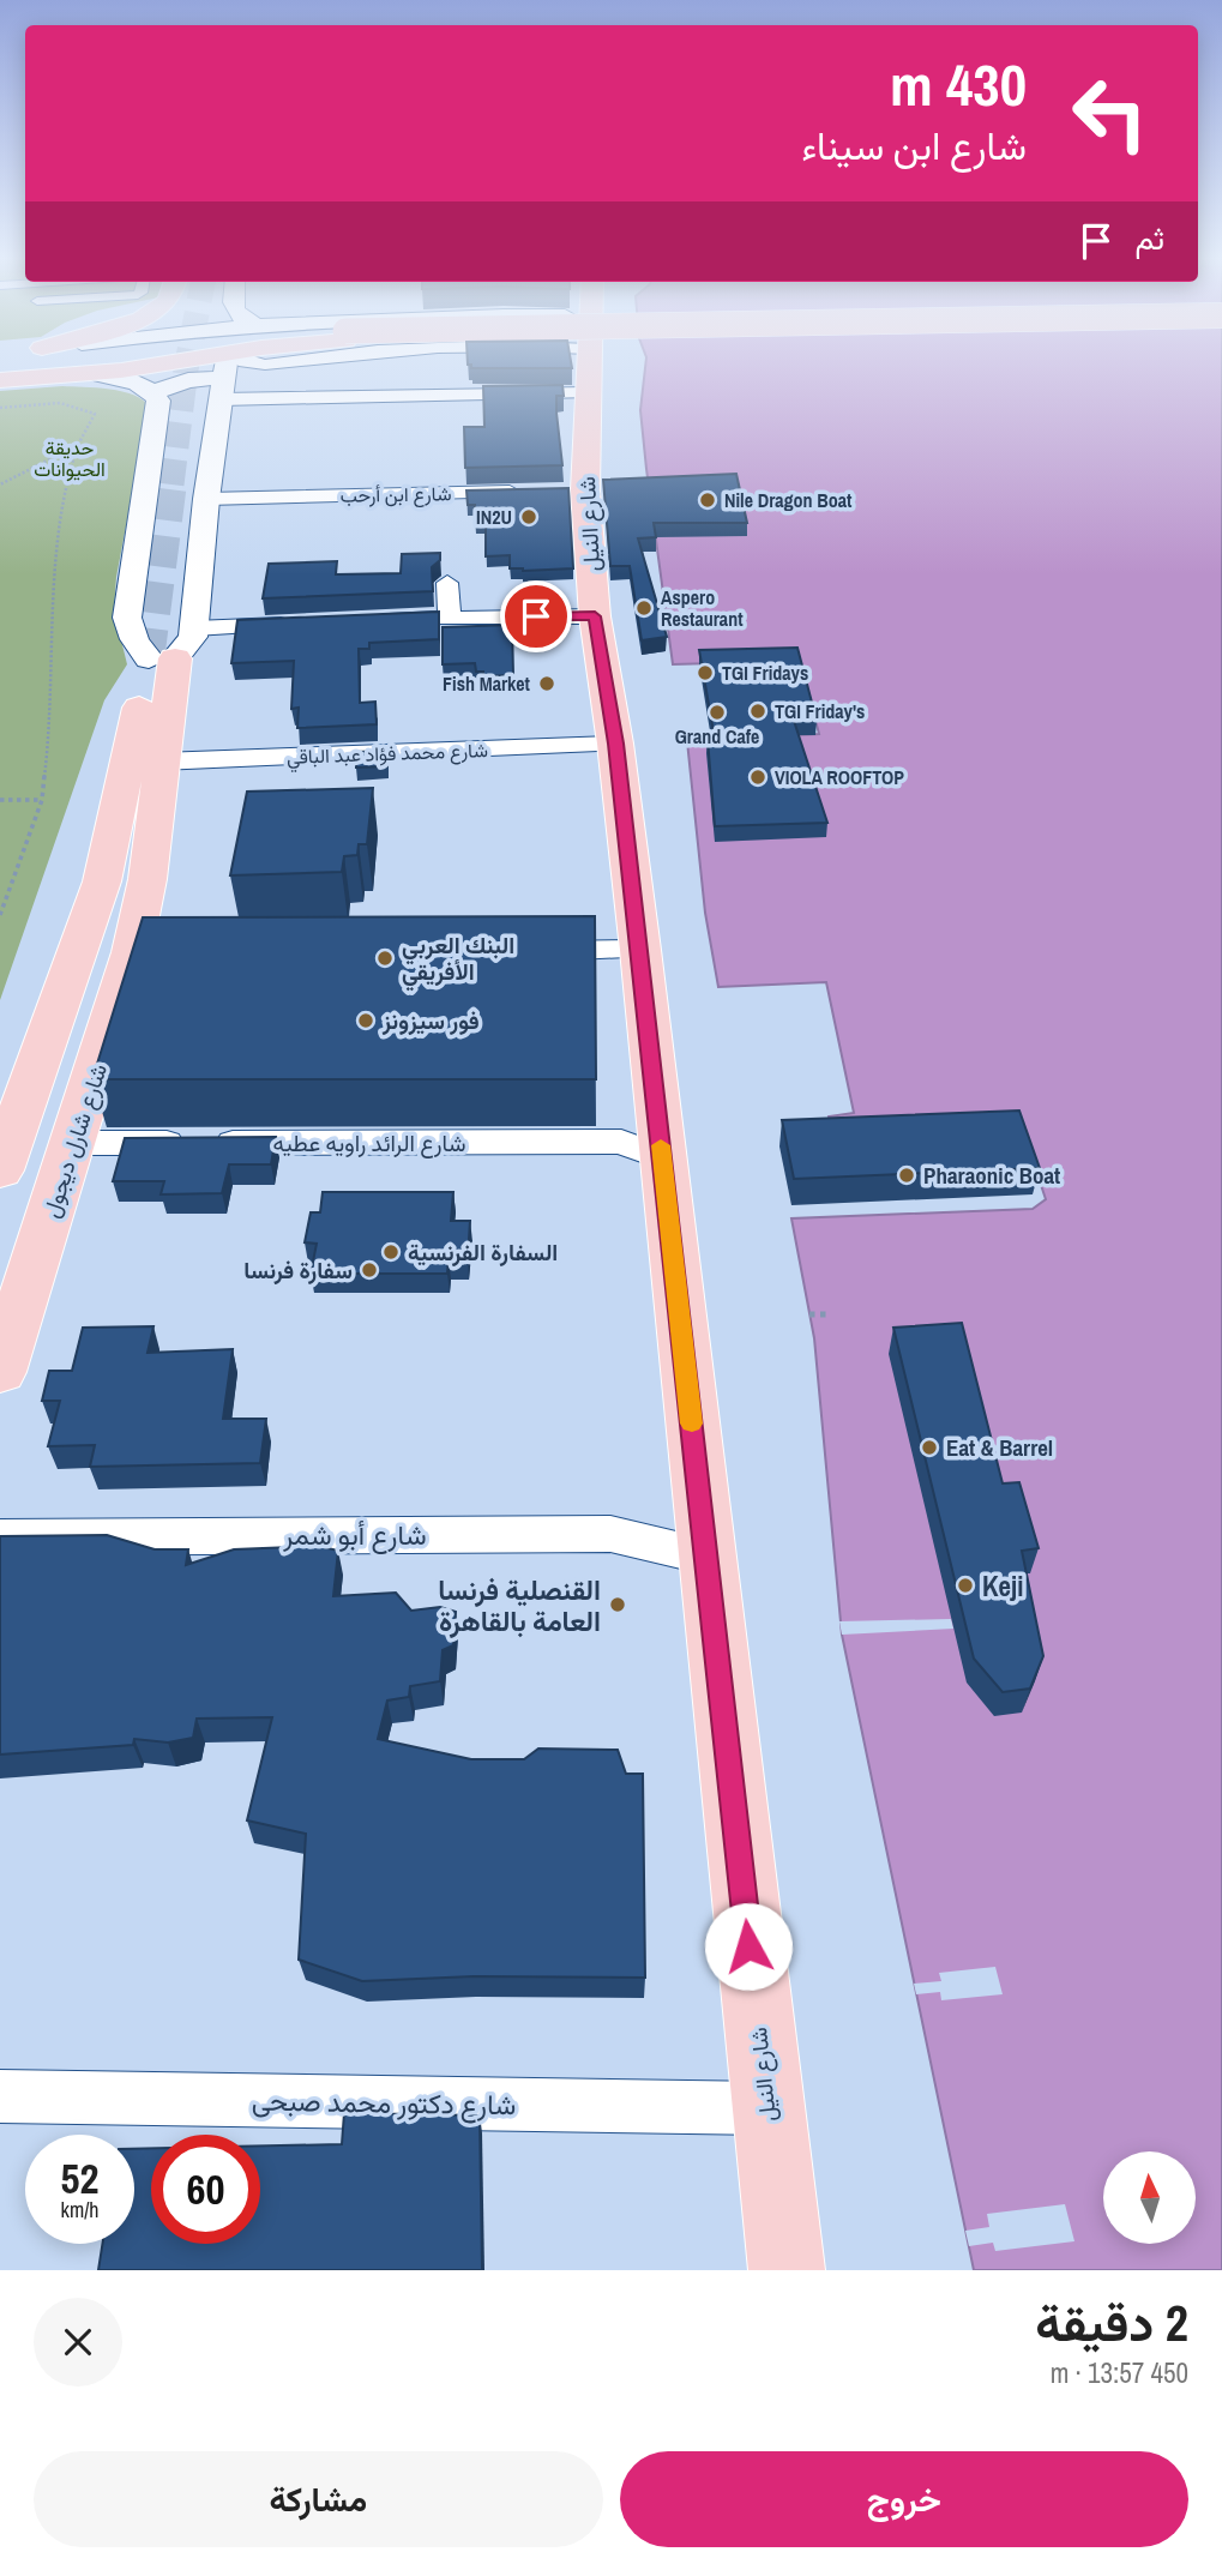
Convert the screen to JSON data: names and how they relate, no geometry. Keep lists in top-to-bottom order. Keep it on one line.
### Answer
{"streets":{"main road":["شارع النيل","شارع شارل ديجول"],"street":["شارع ابن أرحب","شارع محمد فؤاد عبد الباقي","شارع الرائد راويه عطيه","شارع أبو شمر","شارع دكتور محمد صبحى"]},"crossings":[["شارع النيل","شارع محمد فؤاد عبد الباقي"],["شارع النيل","شارع الرائد راويه عطيه"],["شارع النيل","شارع أبو شمر"],["شارع النيل","شارع دكتور محمد صبحى"],["شارع محمد فؤاد عبد الباقي","شارع شارل ديجول"],["شارع شارل ديجول","شارع الرائد راويه عطيه"]],"parks":["حديقة الحيوانات"],"places":["Nile Dragon Boat","IN2U","Aspero Restaurant","TGI Fridays","Fish Market","TGI Friday's","Grand Cafe","VIOLA ROOFTOP","البنك العربي الأفريقي","فور سيزونز","Pharaonic Boat","السفارة الفرنسية","سفارة فرنسا","Eat & Barrel","Keji","القنصلية فرنسا العامة بالقاهرة"],"north":"top","page":{"turn":["430 m","شارع ابن سيناء"],"then":"ثم","speed":"52 km/h","limit":"60","heading":["2 دقيقة","450 m · 13:57"],"buttons":["خروج","مشاركة"]}}
